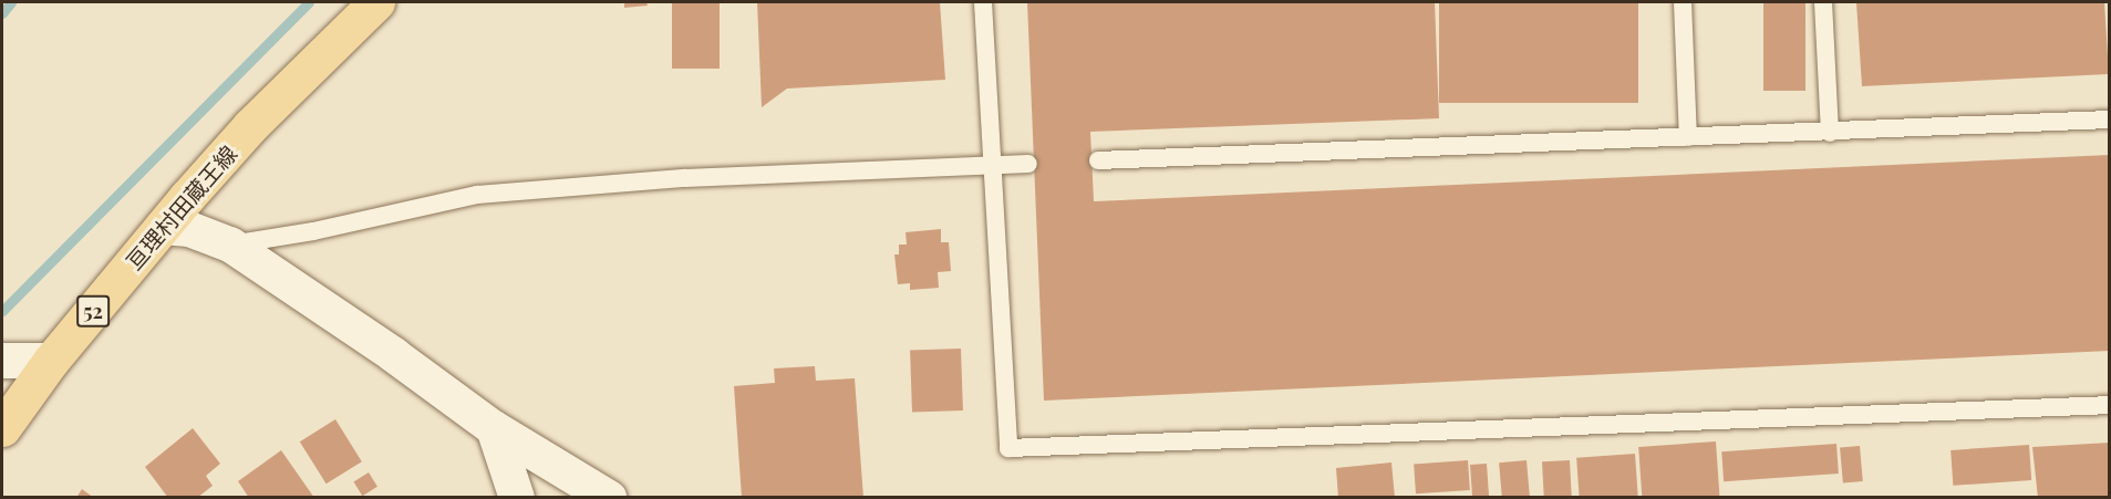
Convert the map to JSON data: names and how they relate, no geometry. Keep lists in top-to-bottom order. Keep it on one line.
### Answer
{"streets":{"main road":["亘理村田蔵王線","52"]}}
